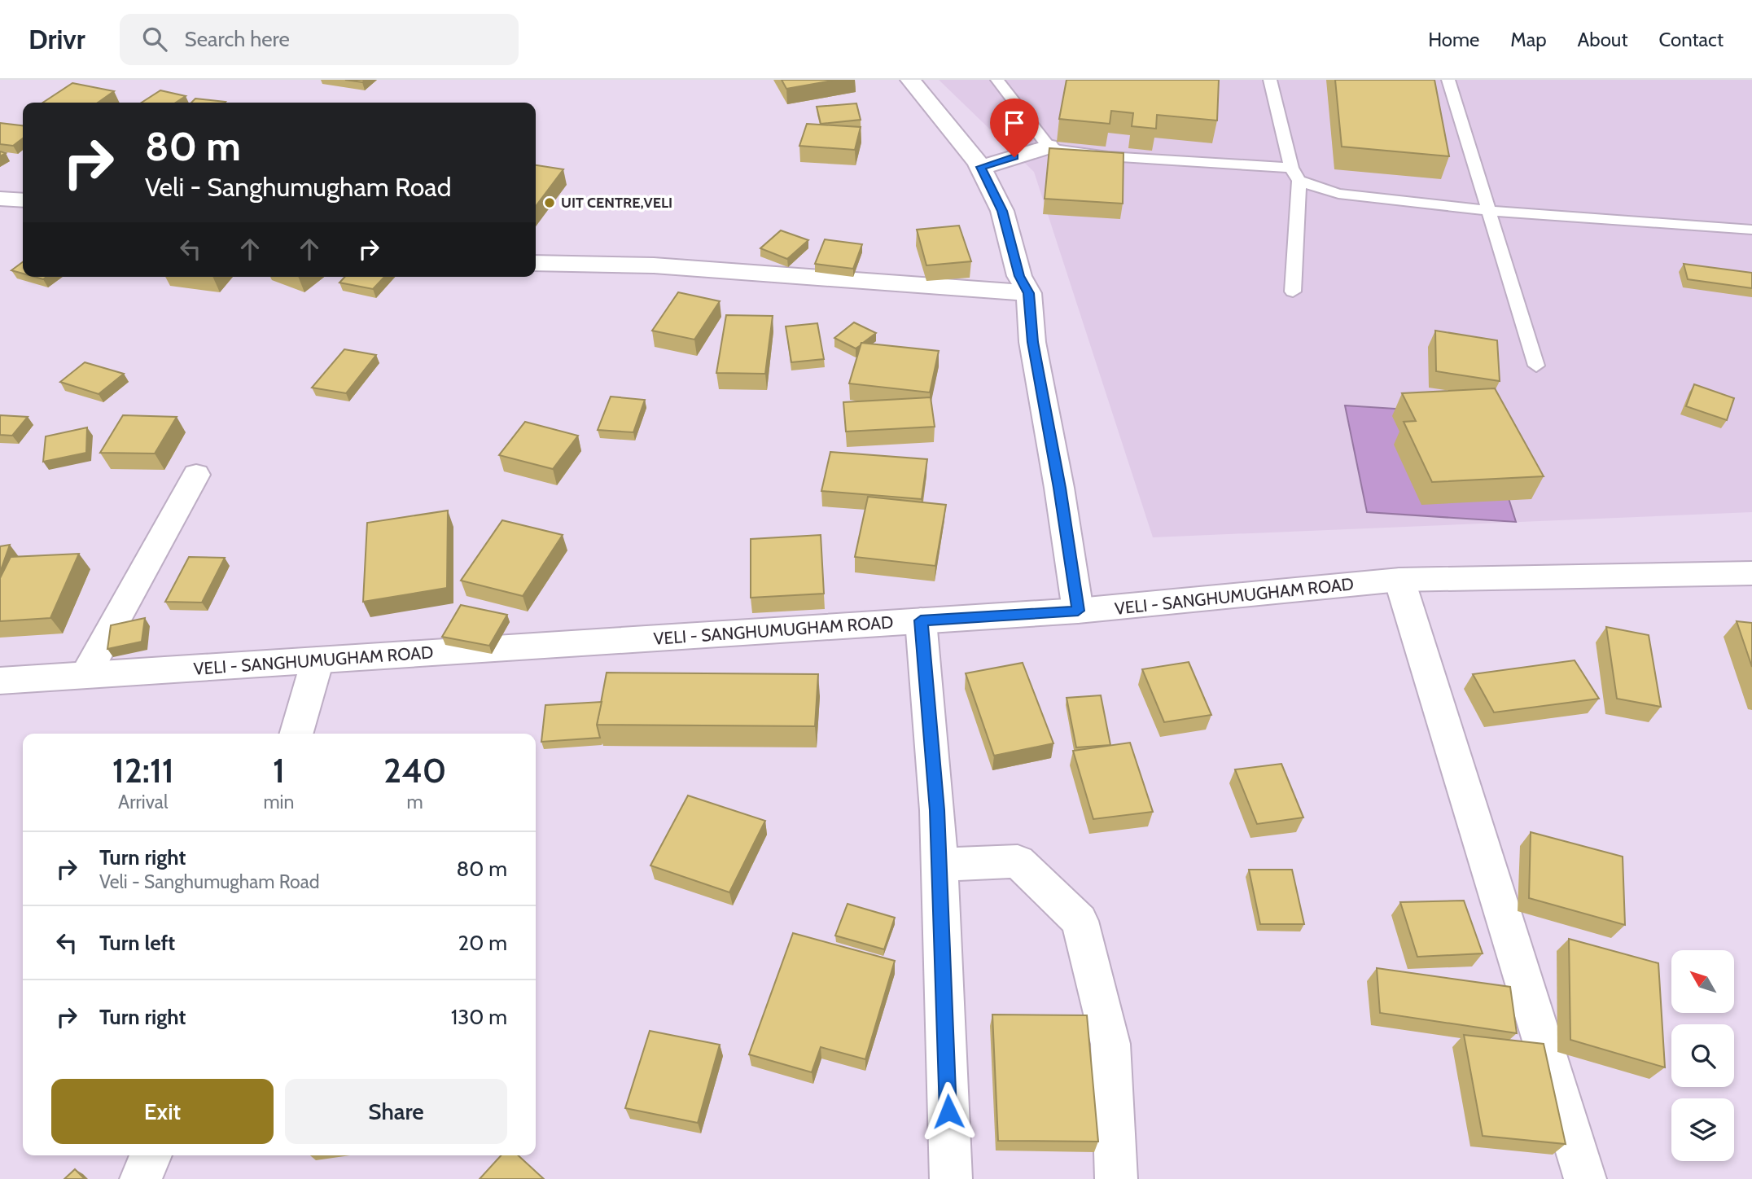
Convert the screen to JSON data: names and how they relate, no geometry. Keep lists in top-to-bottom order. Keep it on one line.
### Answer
{"streets":{"street":["VELI - SANGHUMUGHAM ROAD"]},"places":["UIT CENTRE,VELI"],"north":"top left","page":{"header":"Drivr","search":"Search here","nav":["Home","Map","About","Contact"],"turn":["80 m","Veli - Sanghumugham Road"],"eta":["12:11","Arrival","1","min","240","m"],"list":[{"name":"Turn right","note":"Veli - Sanghumugham Road","value":"80 m"},{"name":"Turn left","value":"20 m"},{"name":"Turn right","value":"130 m"}],"buttons":["Exit","Share"]}}
